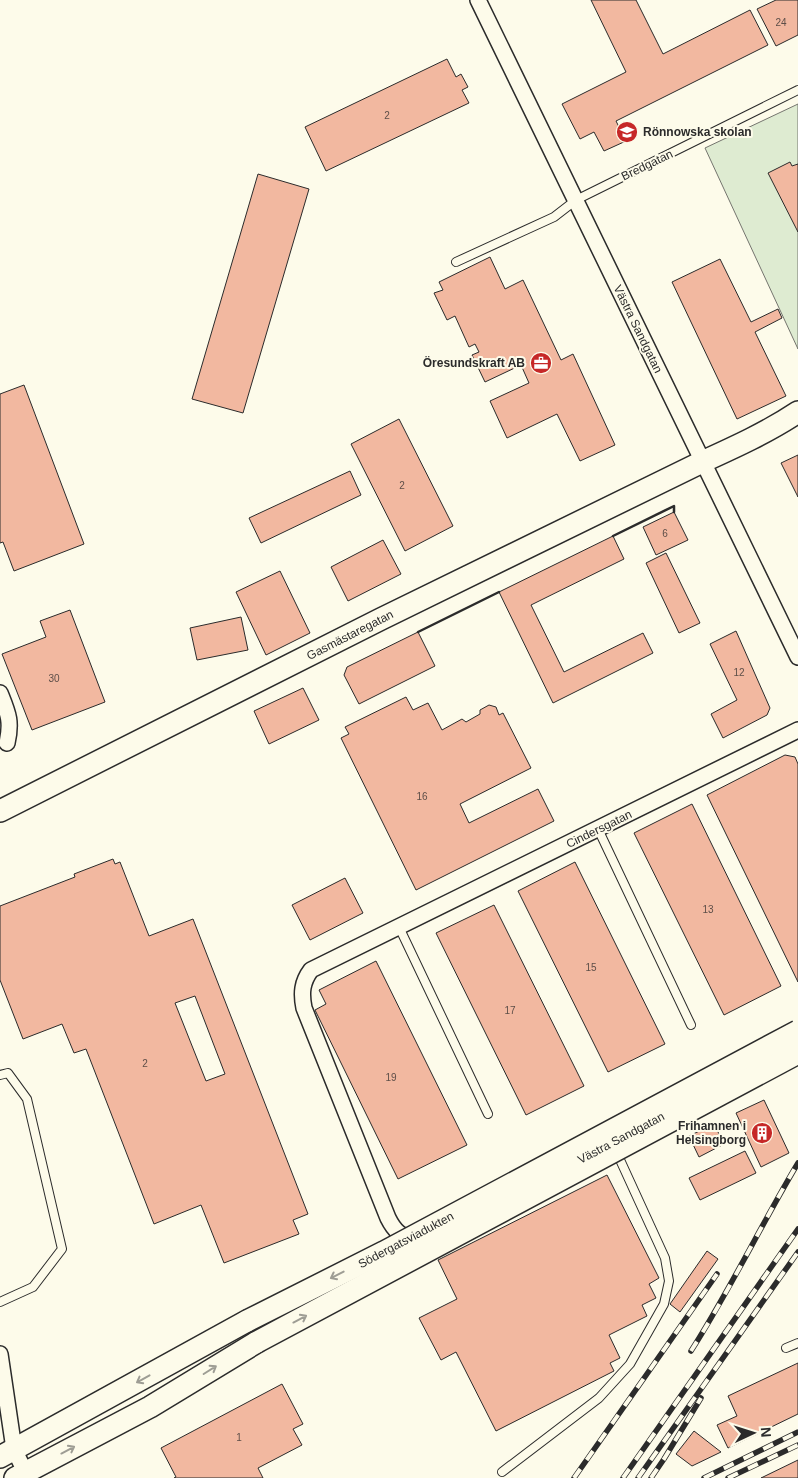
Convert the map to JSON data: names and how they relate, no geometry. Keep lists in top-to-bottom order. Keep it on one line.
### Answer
{"streets":{"main road":["Gasmästaregatan","Södergatsviadukten"],"street":["Västra Sandgatan","Cindersgatan"],"lane":["Bredgatan"]},"crossings":[["Bredgatan","Västra Sandgatan"],["Västra Sandgatan","Gasmästaregatan"],["Västra Sandgatan","Cindersgatan"]],"places":{"school or university":["Rönnowska skolan"],"office":["Öresundskraft AB"],"building":["Frihamnen i Helsingborg"]},"house_numbers":["24","2","2","6","12","30","16","13","15","17","2","19","1"],"north":"right"}
